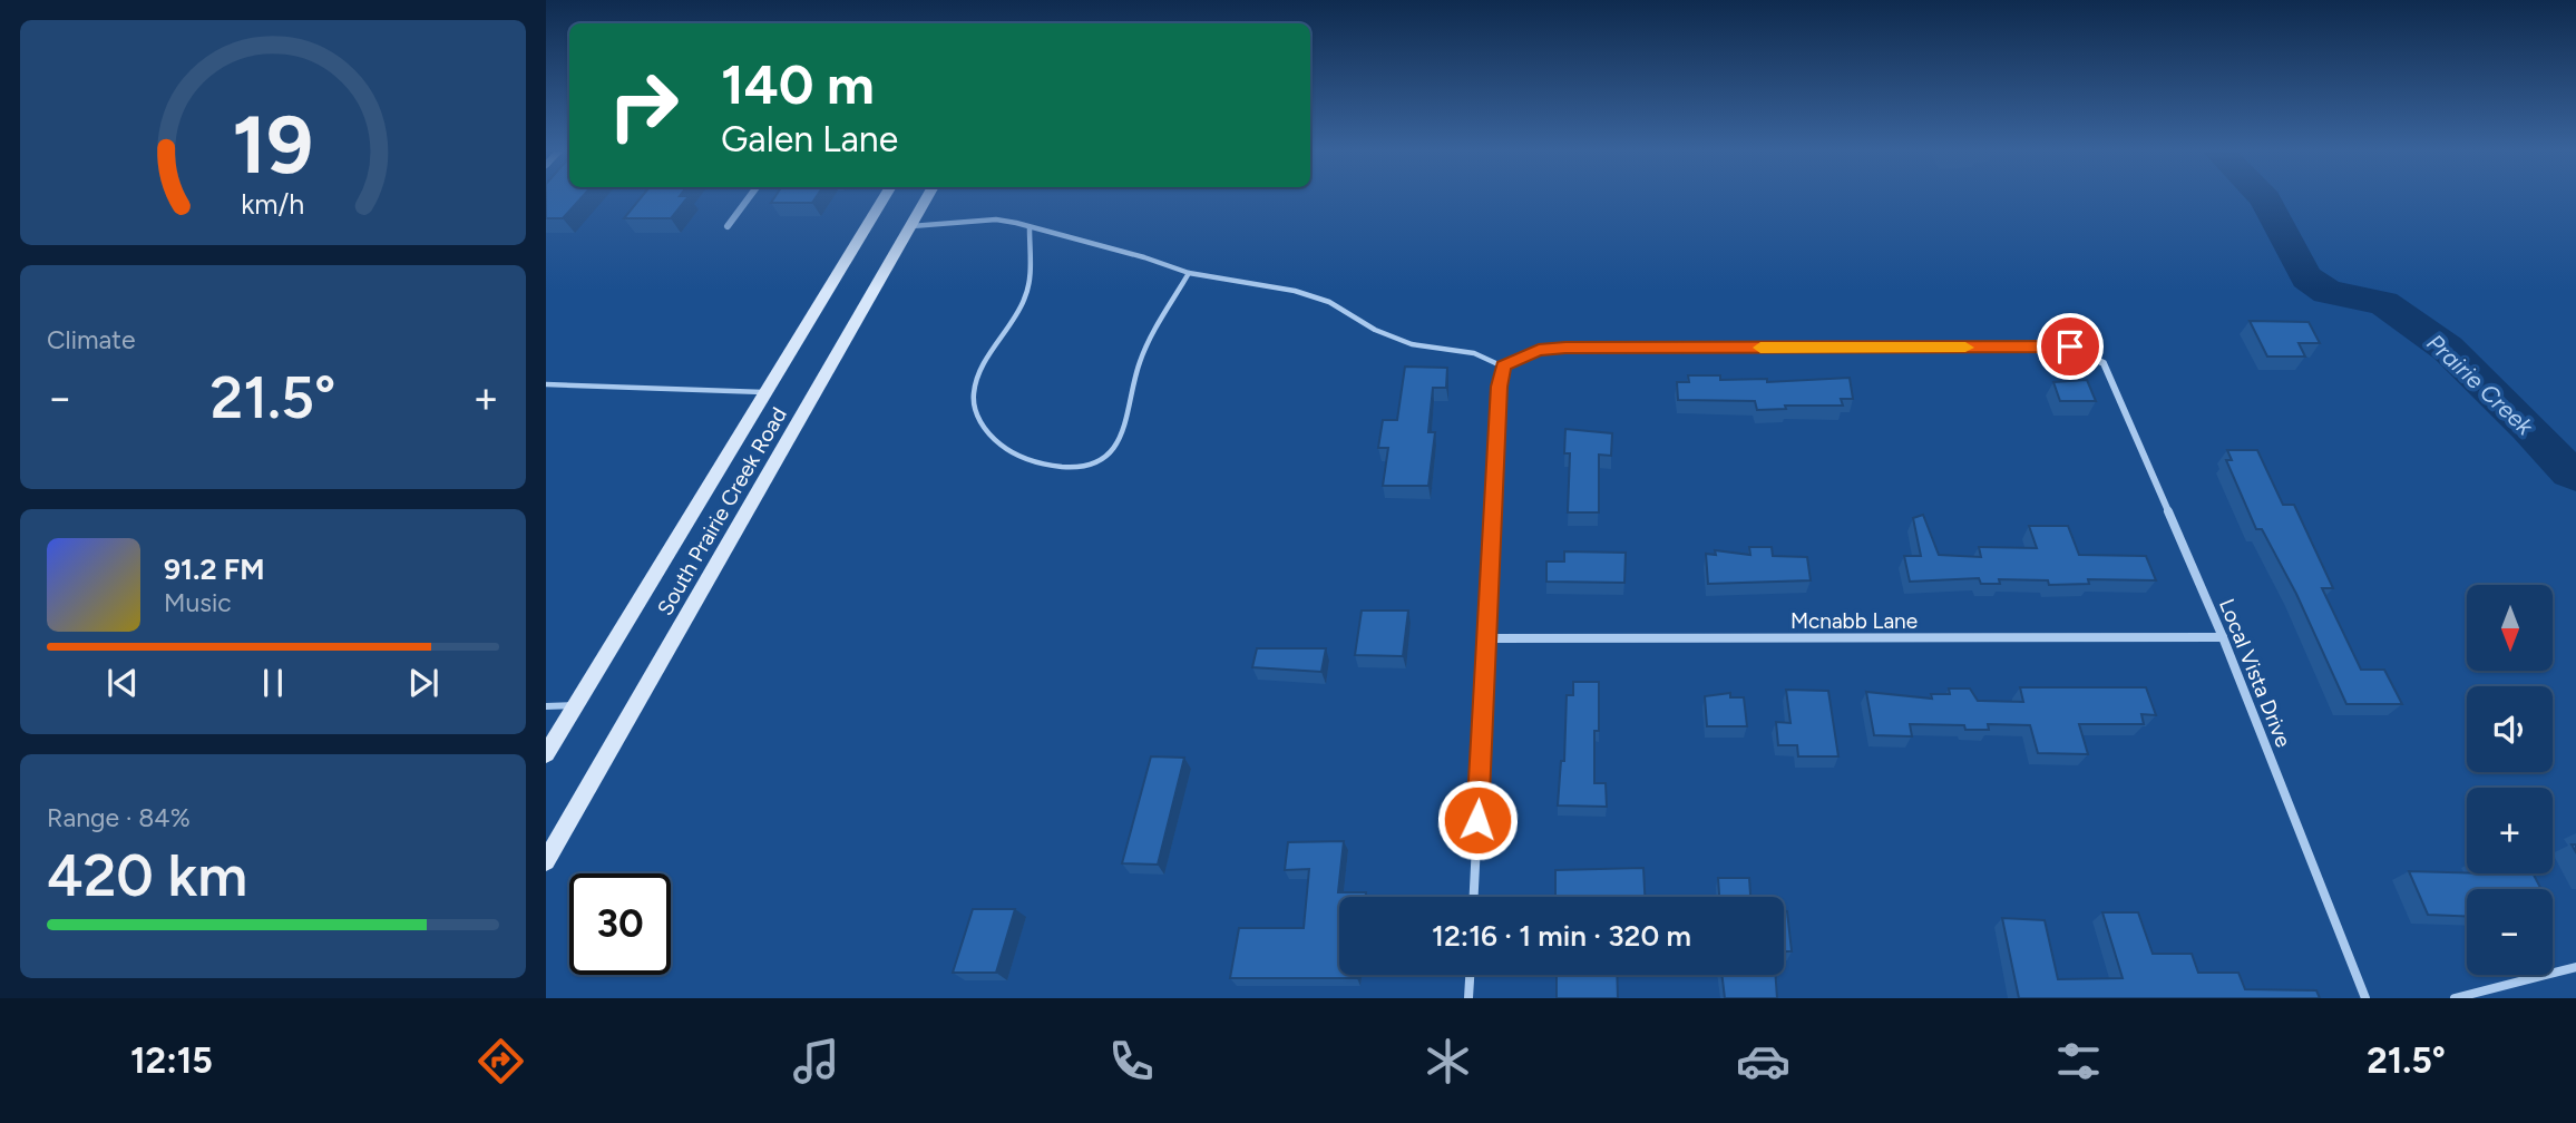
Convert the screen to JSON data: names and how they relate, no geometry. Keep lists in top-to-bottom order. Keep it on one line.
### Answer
{"streets":{"main road":["South Prairie Creek Road"],"street":["Mcnabb Lane","Local Vista Drive"]},"crossings":[["Mcnabb Lane","Local Vista Drive"]],"water":["Prairie Creek"],"north":"bottom","page":{"turn":["140 m","Galen Lane"],"tile":["Climate",["Range · 84%","420 km"]],"heat":["−","21.5°","+"],"song":["91.2 FM","Music"],"map_buttons":["+","−"],"limit":"30","trip":"12:16 · 1 min · 320 m","tabs":["12:15","21.5°"],"gauge":["19","km/h"]}}
